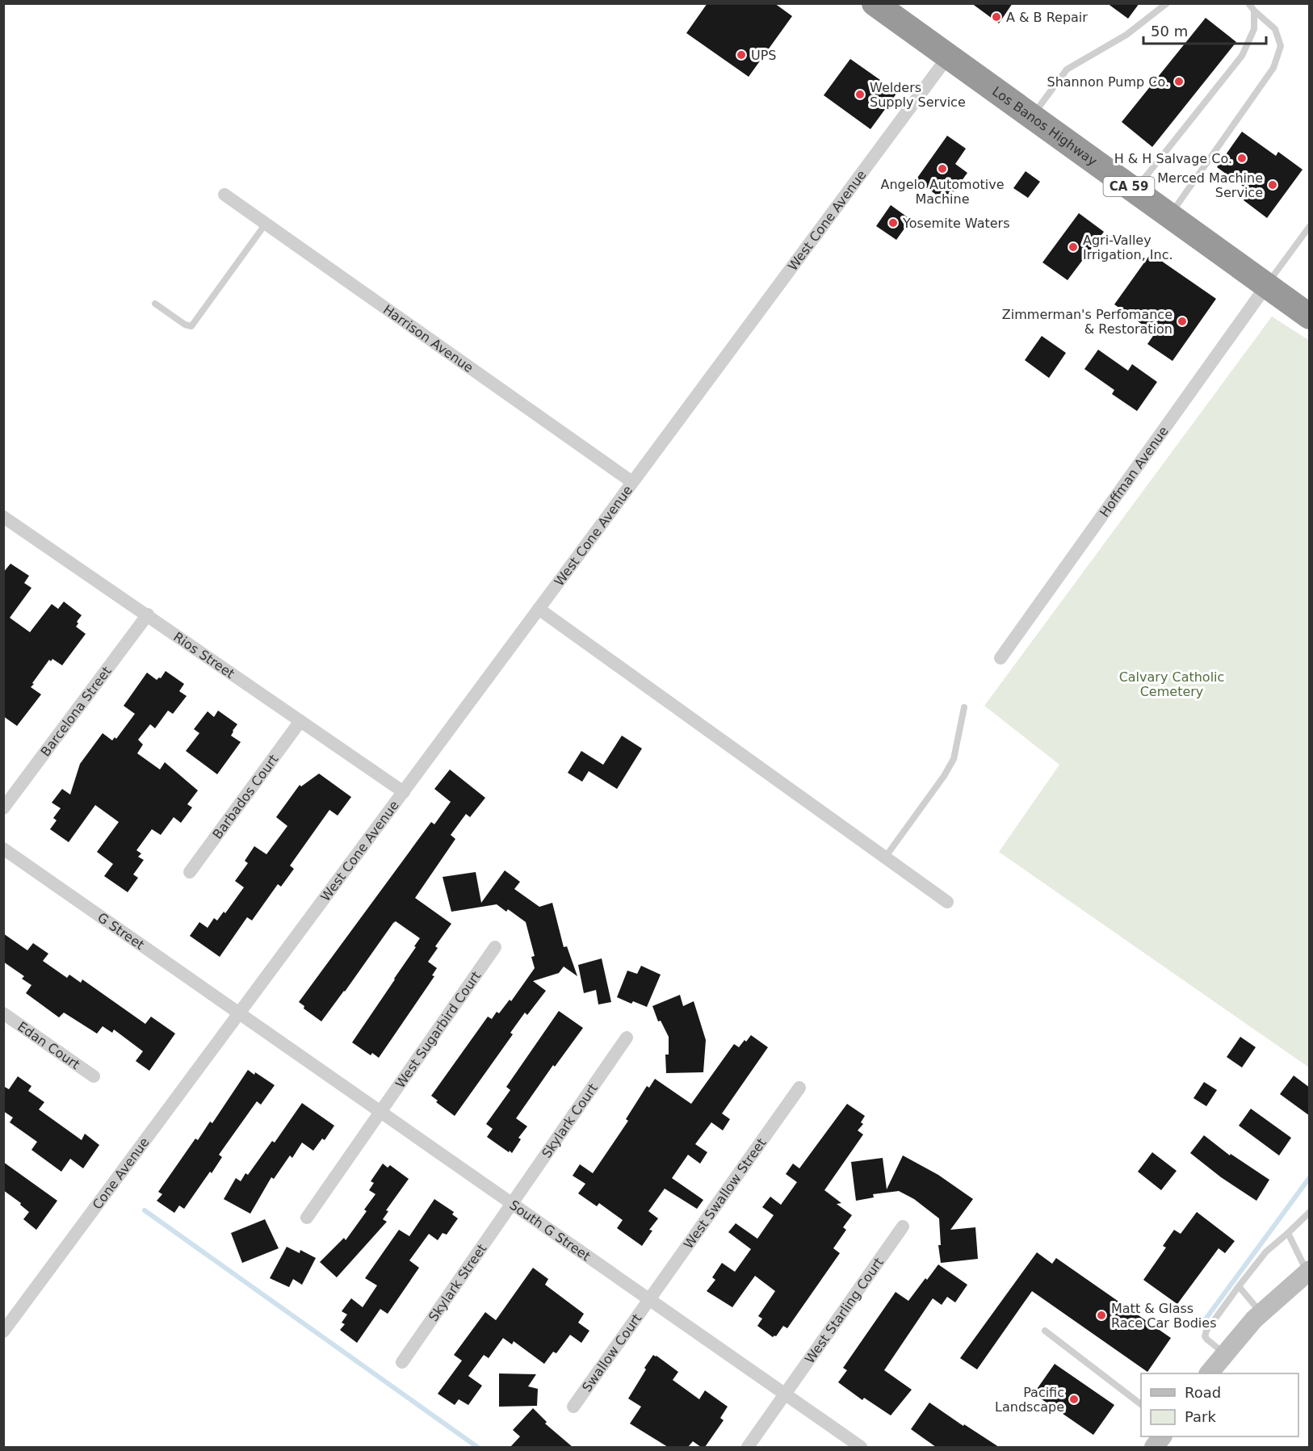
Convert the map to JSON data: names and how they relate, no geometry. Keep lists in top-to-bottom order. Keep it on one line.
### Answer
{"streets":{"highway":["Los Banos Highway","CA 59"],"street":["West Cone Avenue","Harrison Avenue","Hoffman Avenue","Rios Street","Barcelona Street","Barbados Court","G Street","West Sugarbird Court","Edan Court","Skylark Court","Cone Avenue","West Swallow Street","South G Street","Skylark Street","West Starling Court","Swallow Court"]},"crossings":[["Los Banos Highway","West Cone Avenue"],["Los Banos Highway","Hoffman Avenue"],["West Cone Avenue","Harrison Avenue"],["West Cone Avenue","Rios Street"],["West Cone Avenue","G Street"],["West Cone Avenue","Cone Avenue"],["West Cone Avenue","South G Street"],["Rios Street","Barcelona Street"],["Rios Street","Barbados Court"],["G Street","Cone Avenue"],["G Street","South G Street"],["West Sugarbird Court","South G Street"],["Skylark Court","South G Street"],["Skylark Court","Skylark Street"],["Cone Avenue","South G Street"],["West Swallow Street","South G Street"],["West Swallow Street","Swallow Court"],["South G Street","Skylark Street"],["South G Street","West Starling Court"],["South G Street","Swallow Court"]],"parks":["Calvary Catholic Cemetery"],"places":["A & B Repair","UPS","Shannon Pump Co.","Welders Supply Service","H & H Salvage Co.","Angelo Automotive Machine","Merced Machine Service","Yosemite Waters","Agri-Valley Irrigation, Inc.","Zimmerman's Perfomance & Restoration","Matt & Glass Race Car Bodies","Pacific Landscape"],"legend":["Road","Park"],"scale_bar":"50 m"}
